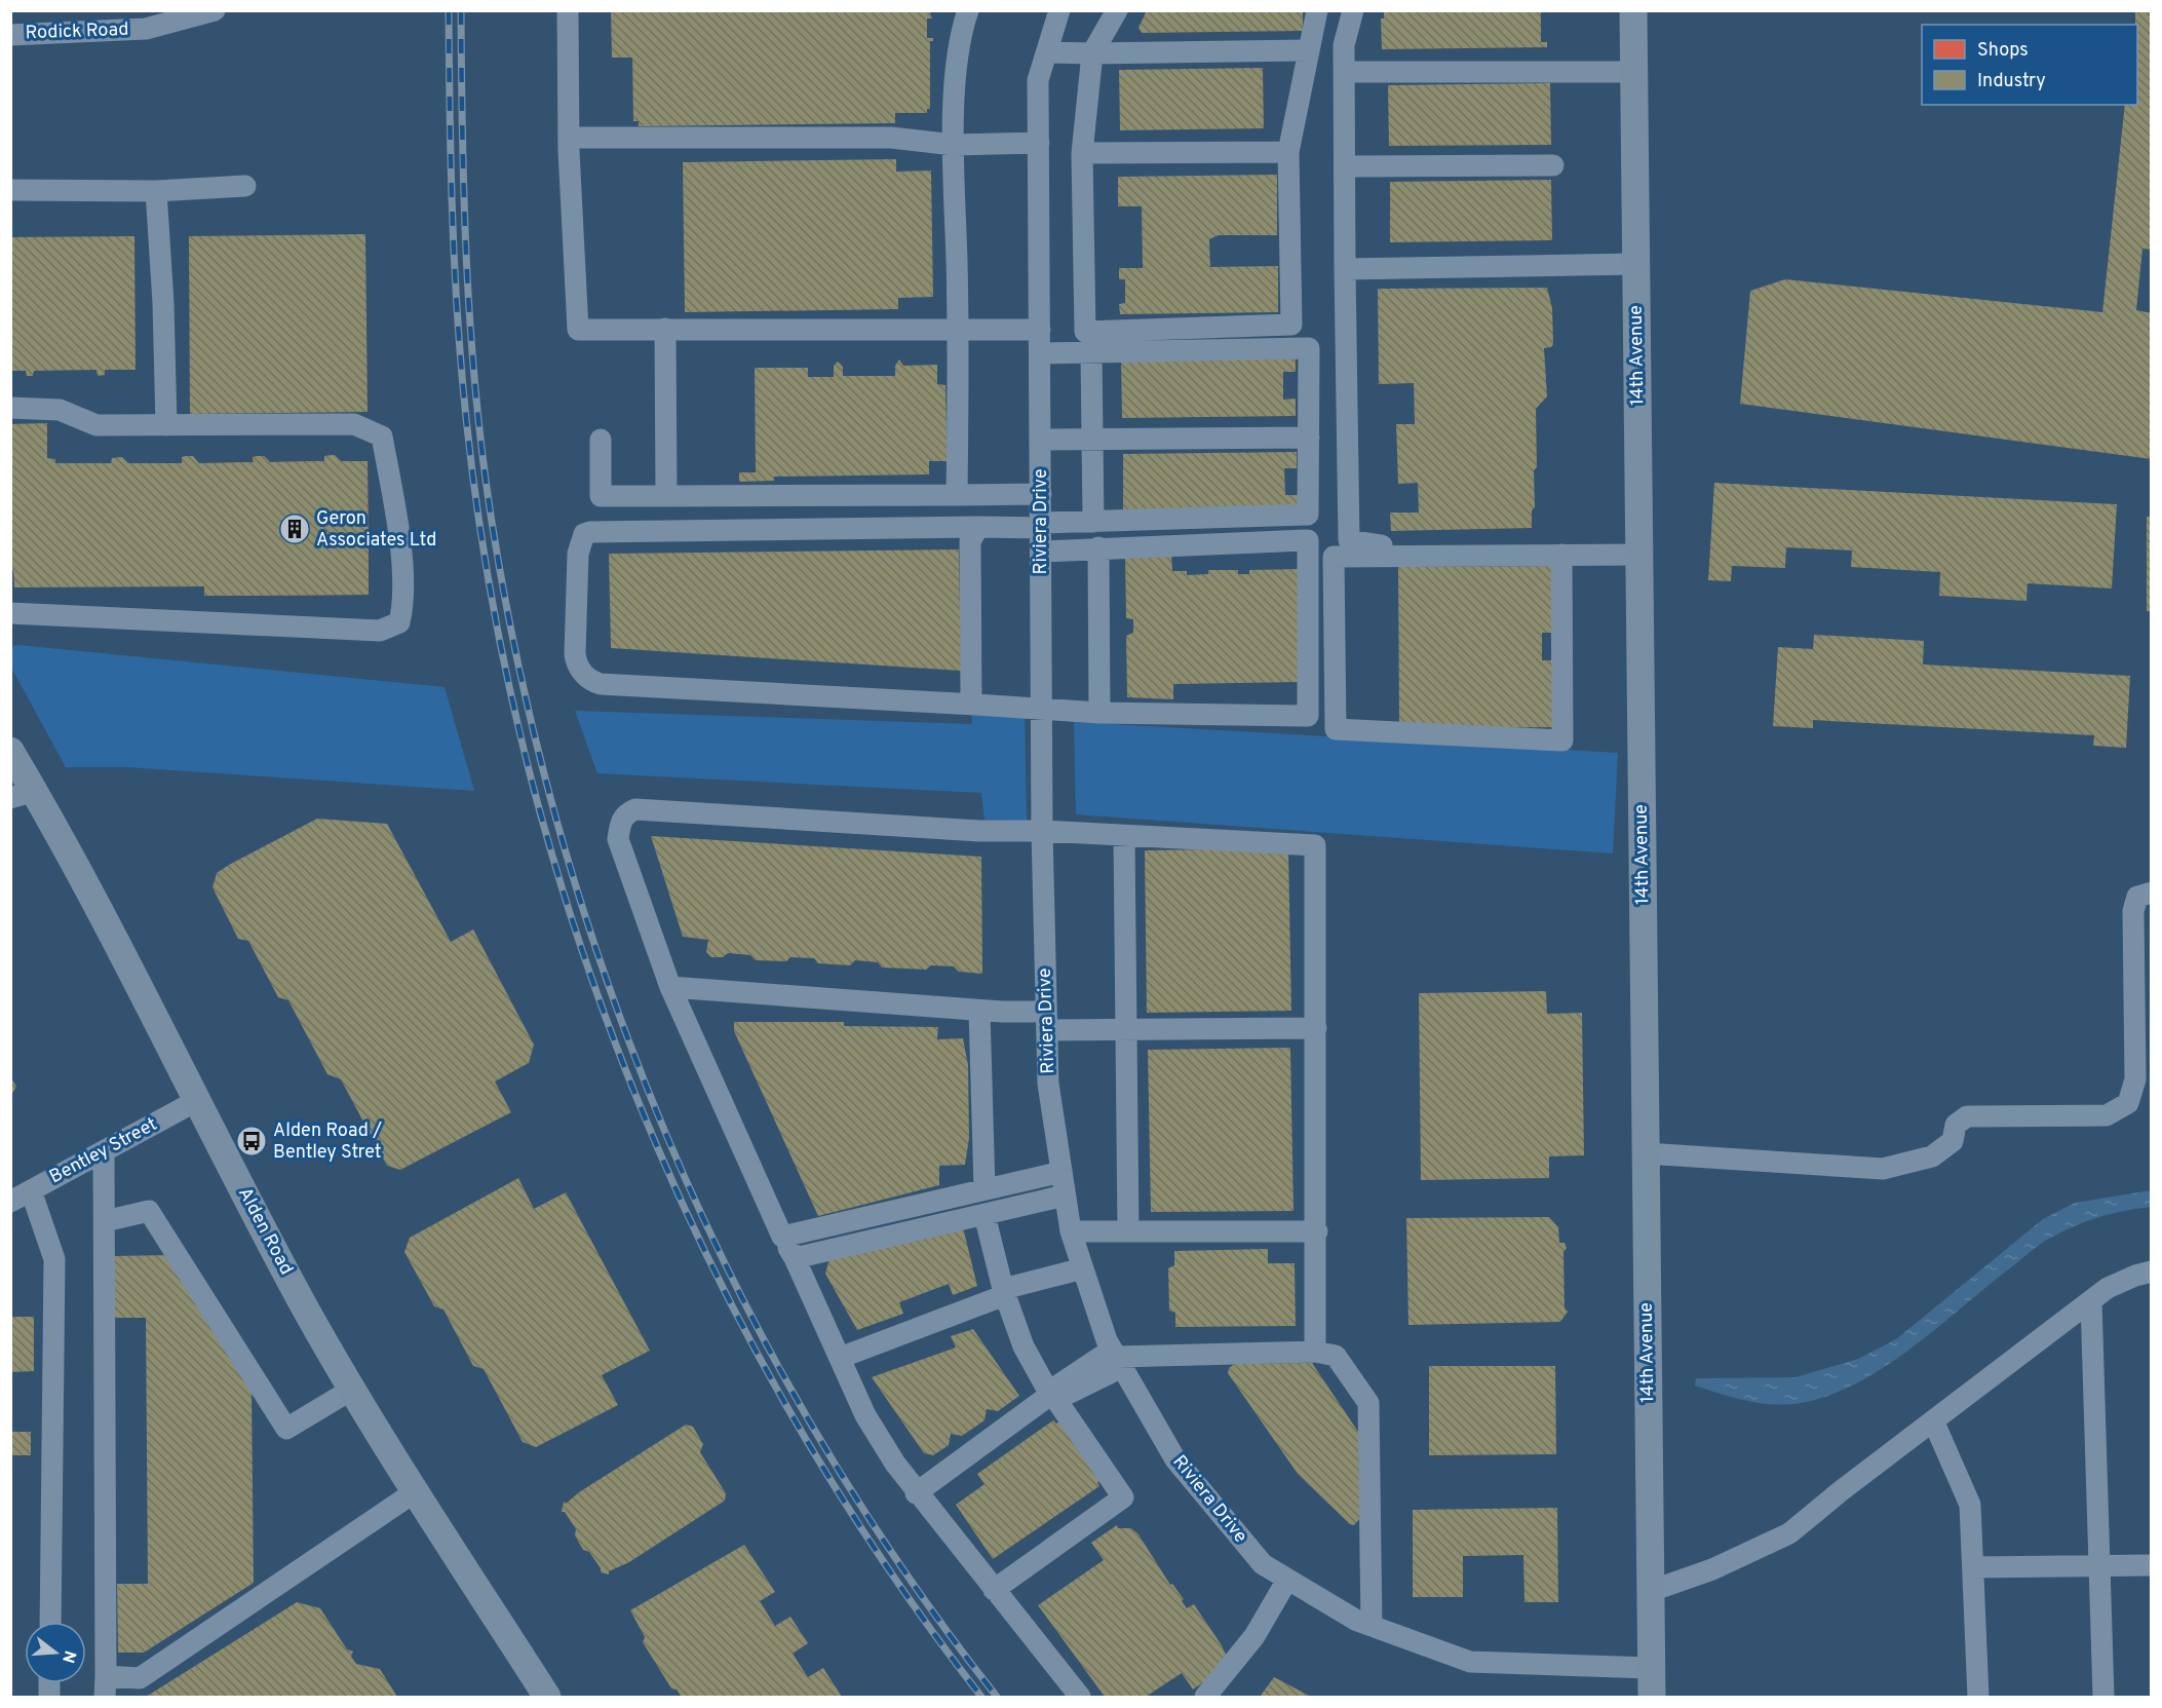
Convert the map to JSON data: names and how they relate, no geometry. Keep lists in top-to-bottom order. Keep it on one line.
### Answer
{"streets":{"main road":["14th Avenue","Alden Road"],"street":["Rodick Road","Riviera Drive","Bentley Street"]},"crossings":[["14th Avenue","Riviera Drive"],["Bentley Street","Alden Road"]],"places":{"building":["Geron Associates Ltd"],"bus stop":["Alden Road / Bentley Stret"]},"legend":["Shops","Industry"],"north":"right"}
